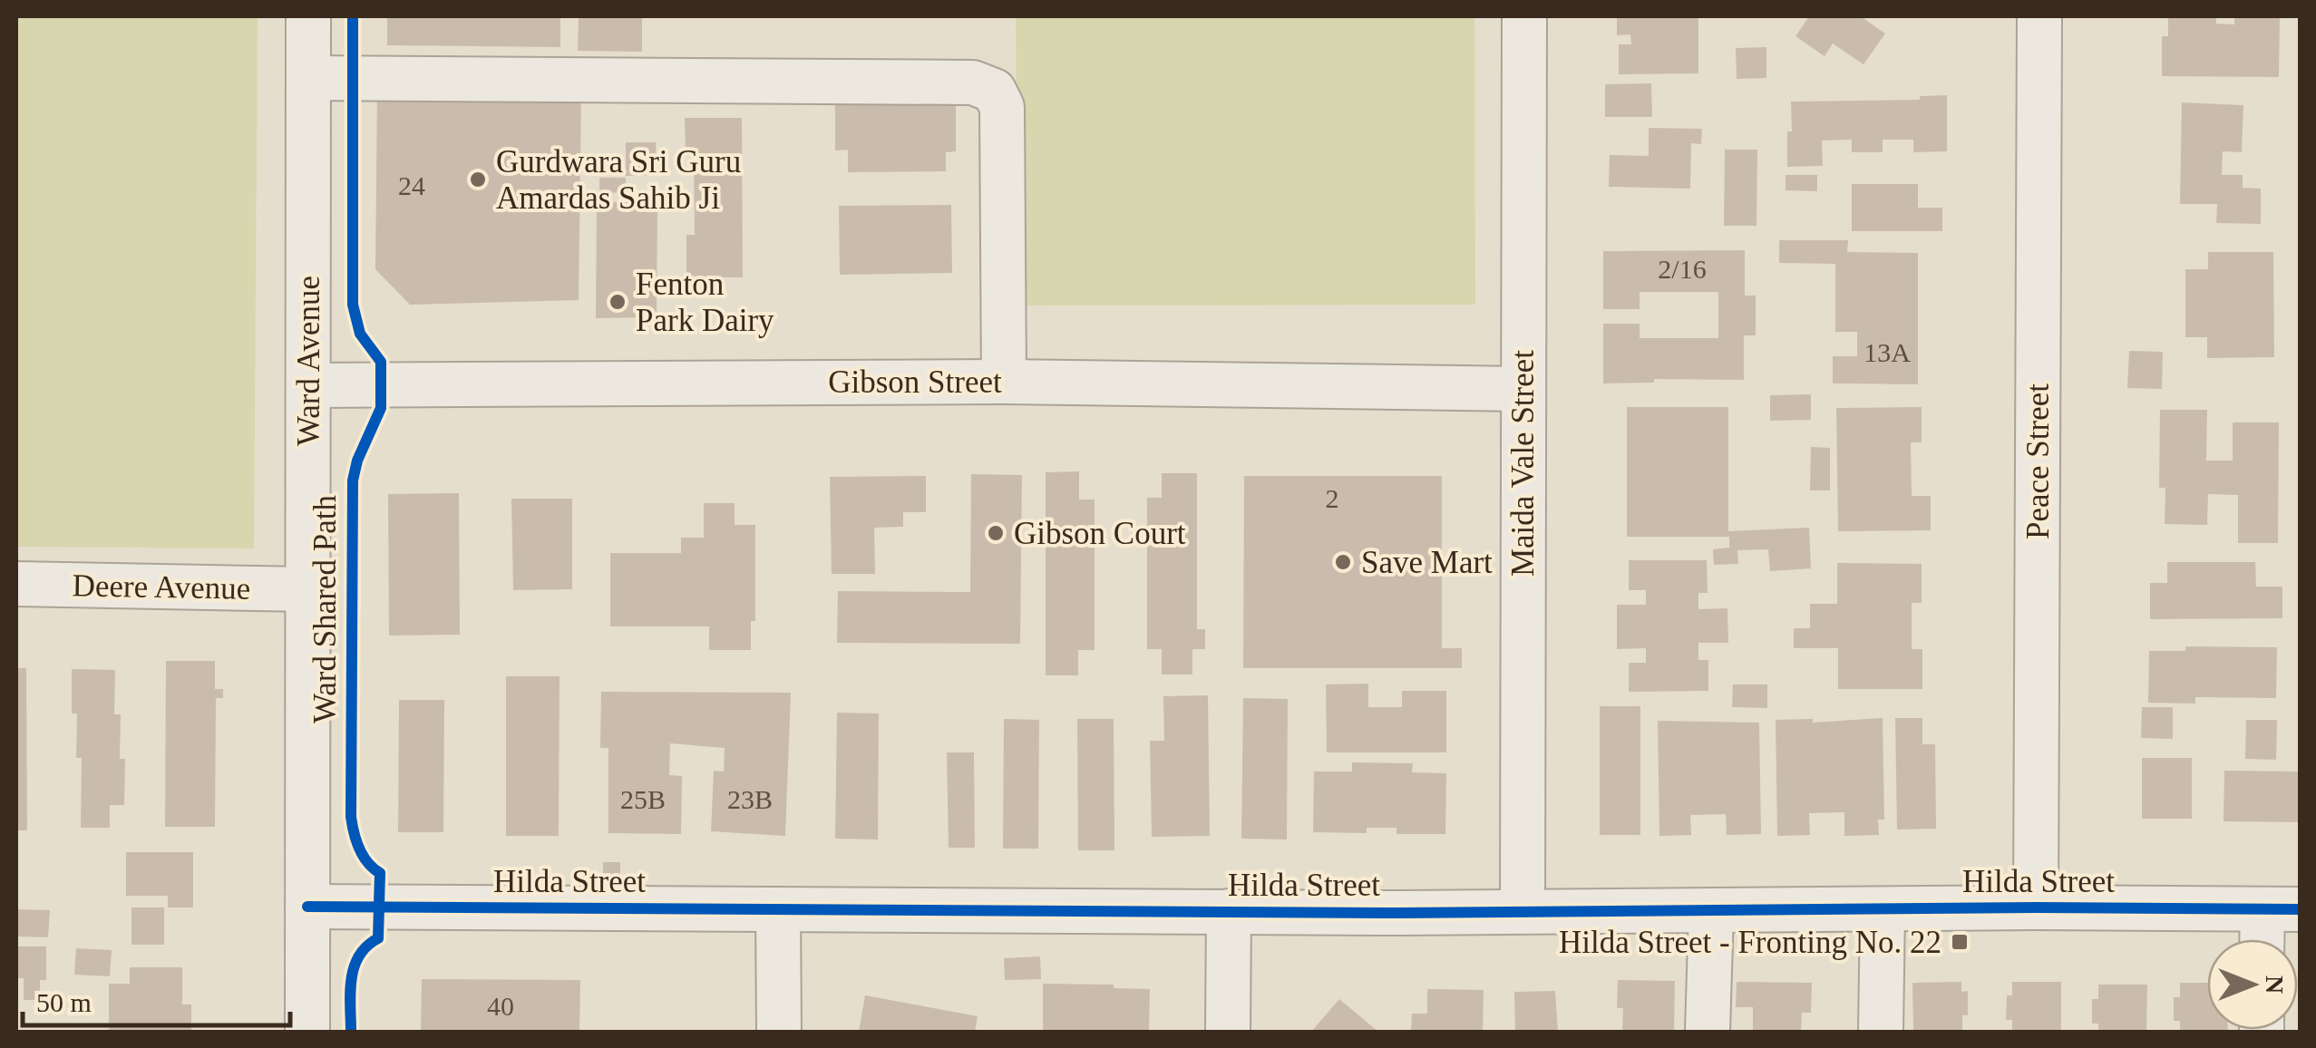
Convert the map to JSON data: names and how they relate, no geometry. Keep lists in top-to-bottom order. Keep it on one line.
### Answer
{"streets":{"street":["Ward Avenue","Gibson Street","Peace Street","Maida Vale Street","Deere Avenue","Hilda Street"],"cycle path":["Ward Shared Path"]},"crossings":[["Ward Avenue","Gibson Street"],["Ward Avenue","Deere Avenue"],["Ward Avenue","Hilda Street"],["Gibson Street","Maida Vale Street"],["Peace Street","Hilda Street"],["Maida Vale Street","Hilda Street"]],"places":{"other":["Gurdwara Sri Guru Amardas Sahib Ji","Fenton Park Dairy","Gibson Court","Save Mart"],"transit":["Hilda Street - Fronting No. 22"]},"house_numbers":["24","2/16","13A","2","25B","23B","40"],"scale_bar":"50 m","north":"right"}
